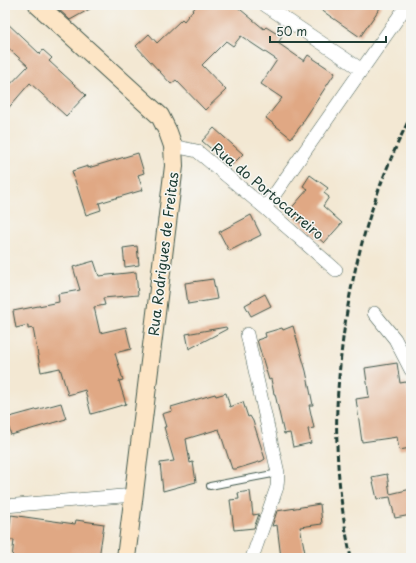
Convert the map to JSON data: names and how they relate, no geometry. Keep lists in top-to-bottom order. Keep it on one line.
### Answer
{"streets":{"main road":["Rua Rodrigues de Freitas"],"street":["Rua do Portocarreiro"]},"crossings":[["Rua do Portocarreiro","Rua Rodrigues de Freitas"]],"scale_bar":"50 m"}
